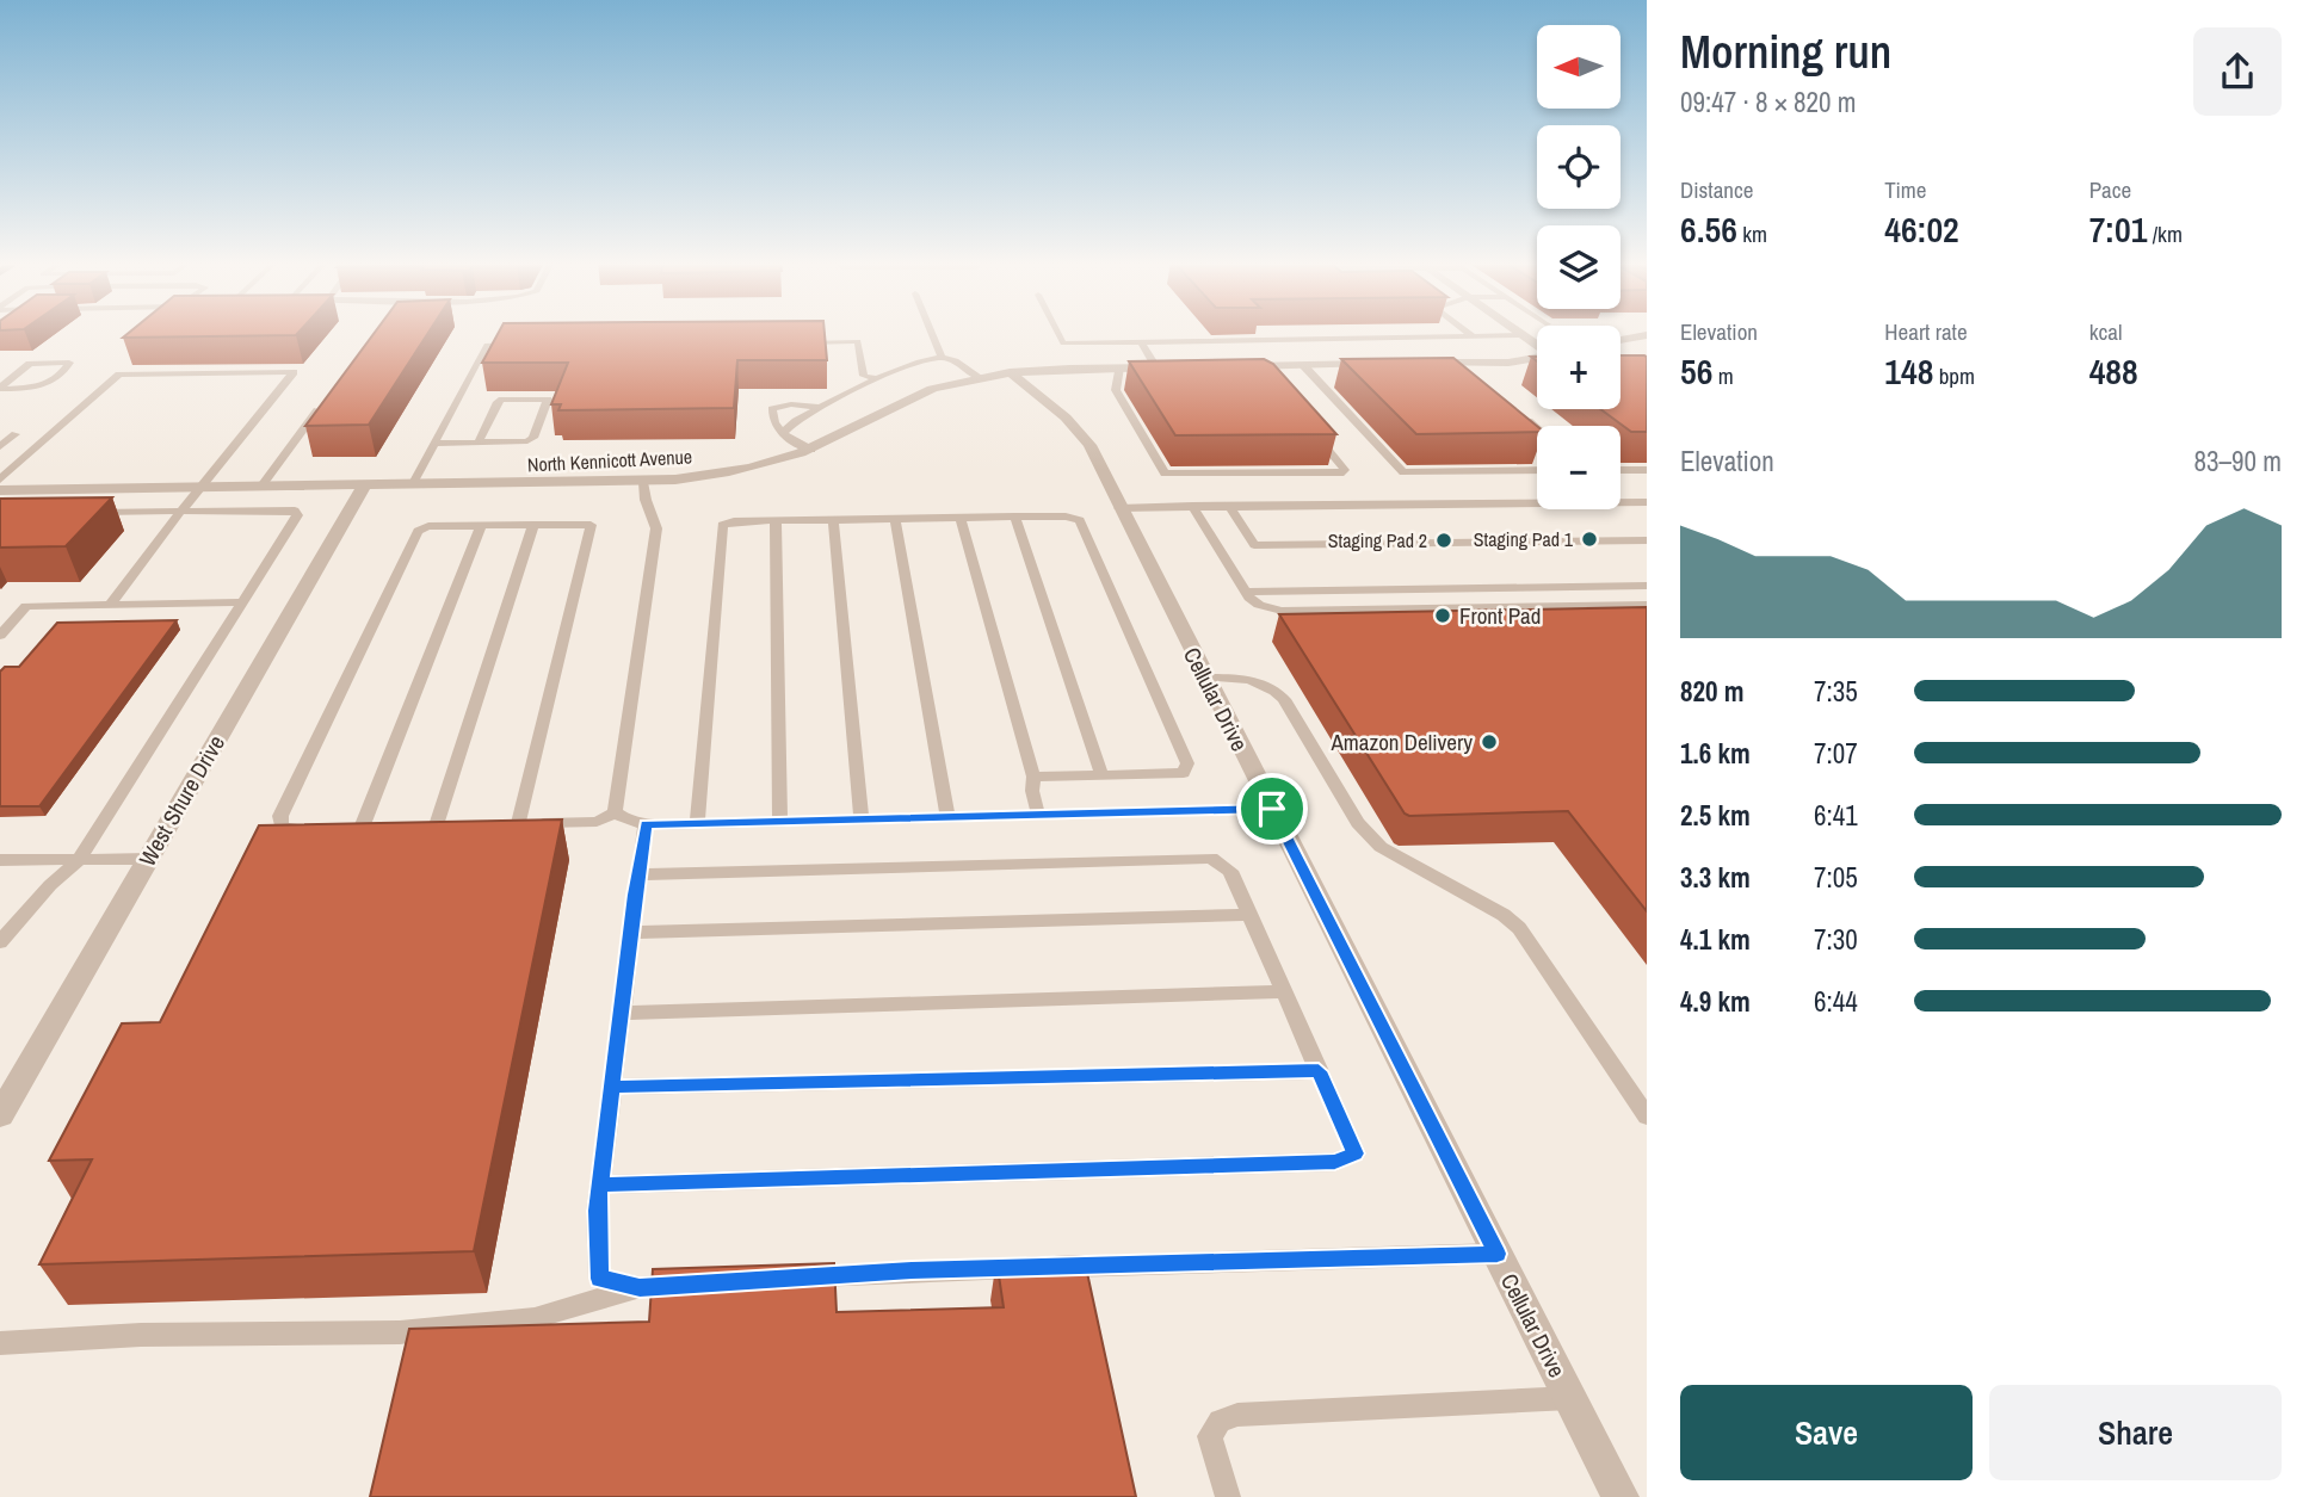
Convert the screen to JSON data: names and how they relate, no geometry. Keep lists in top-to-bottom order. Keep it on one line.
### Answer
{"streets":{"street":["North Kennicott Avenue","Cellular Drive","West Shure Drive"]},"crossings":[["North Kennicott Avenue","Cellular Drive"],["North Kennicott Avenue","West Shure Drive"]],"places":["Staging Pad 1","Staging Pad 2","Front Pad","Amazon Delivery"],"north":"left","page":{"heading":["Morning run","09:47 · 8 × 820 m"],"map_buttons":["+","−"],"stats":[["Distance","6.56 km"],["Time","46:02"],["Pace","7:01 /km"],["Elevation","56 m"],["Heart rate","148 bpm"],["kcal","488"]],"chart":["Elevation","83–90 m"],"list":[{"name":"820 m","note":"7:35"},{"name":"1.6 km","note":"7:07"},{"name":"2.5 km","note":"6:41"},{"name":"3.3 km","note":"7:05"},{"name":"4.1 km","note":"7:30"},{"name":"4.9 km","note":"6:44"}],"buttons":["Save","Share"]}}
